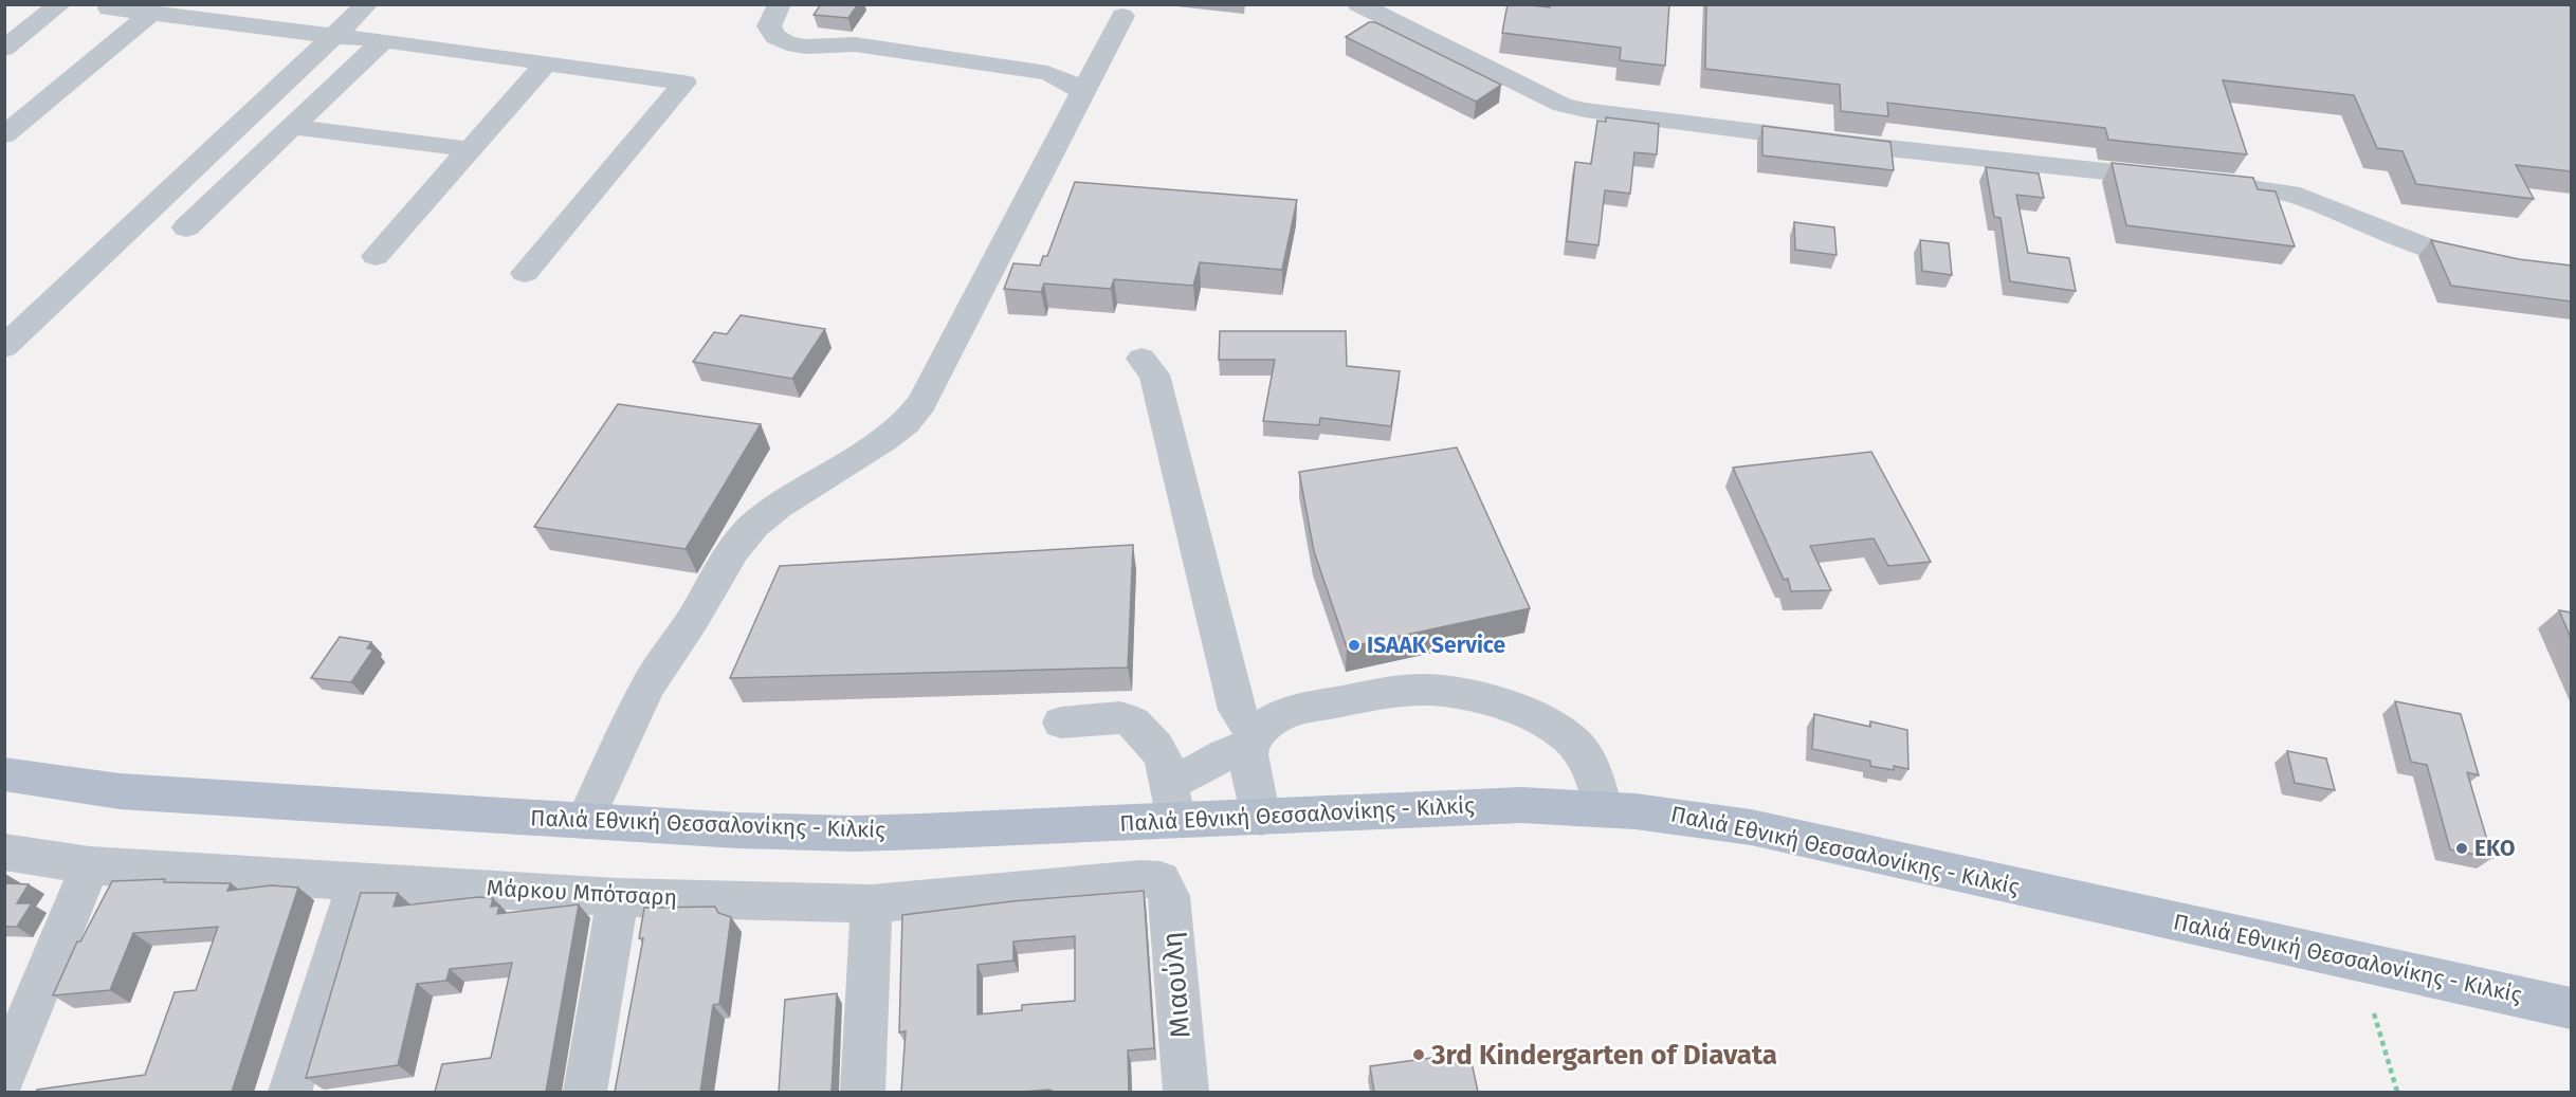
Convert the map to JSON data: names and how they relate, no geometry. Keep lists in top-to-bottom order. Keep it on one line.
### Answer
{"streets":{"main road":["Παλιά Εθνική Θεσσαλονίκης - Κιλκίς"],"street":["Μάρκου Μπότσαρη","Μιαούλη"]},"crossings":[["Μάρκου Μπότσαρη","Μιαούλη"]],"places":["ISAAK Service","EKO","3rd Kindergarten of Diavata"]}
